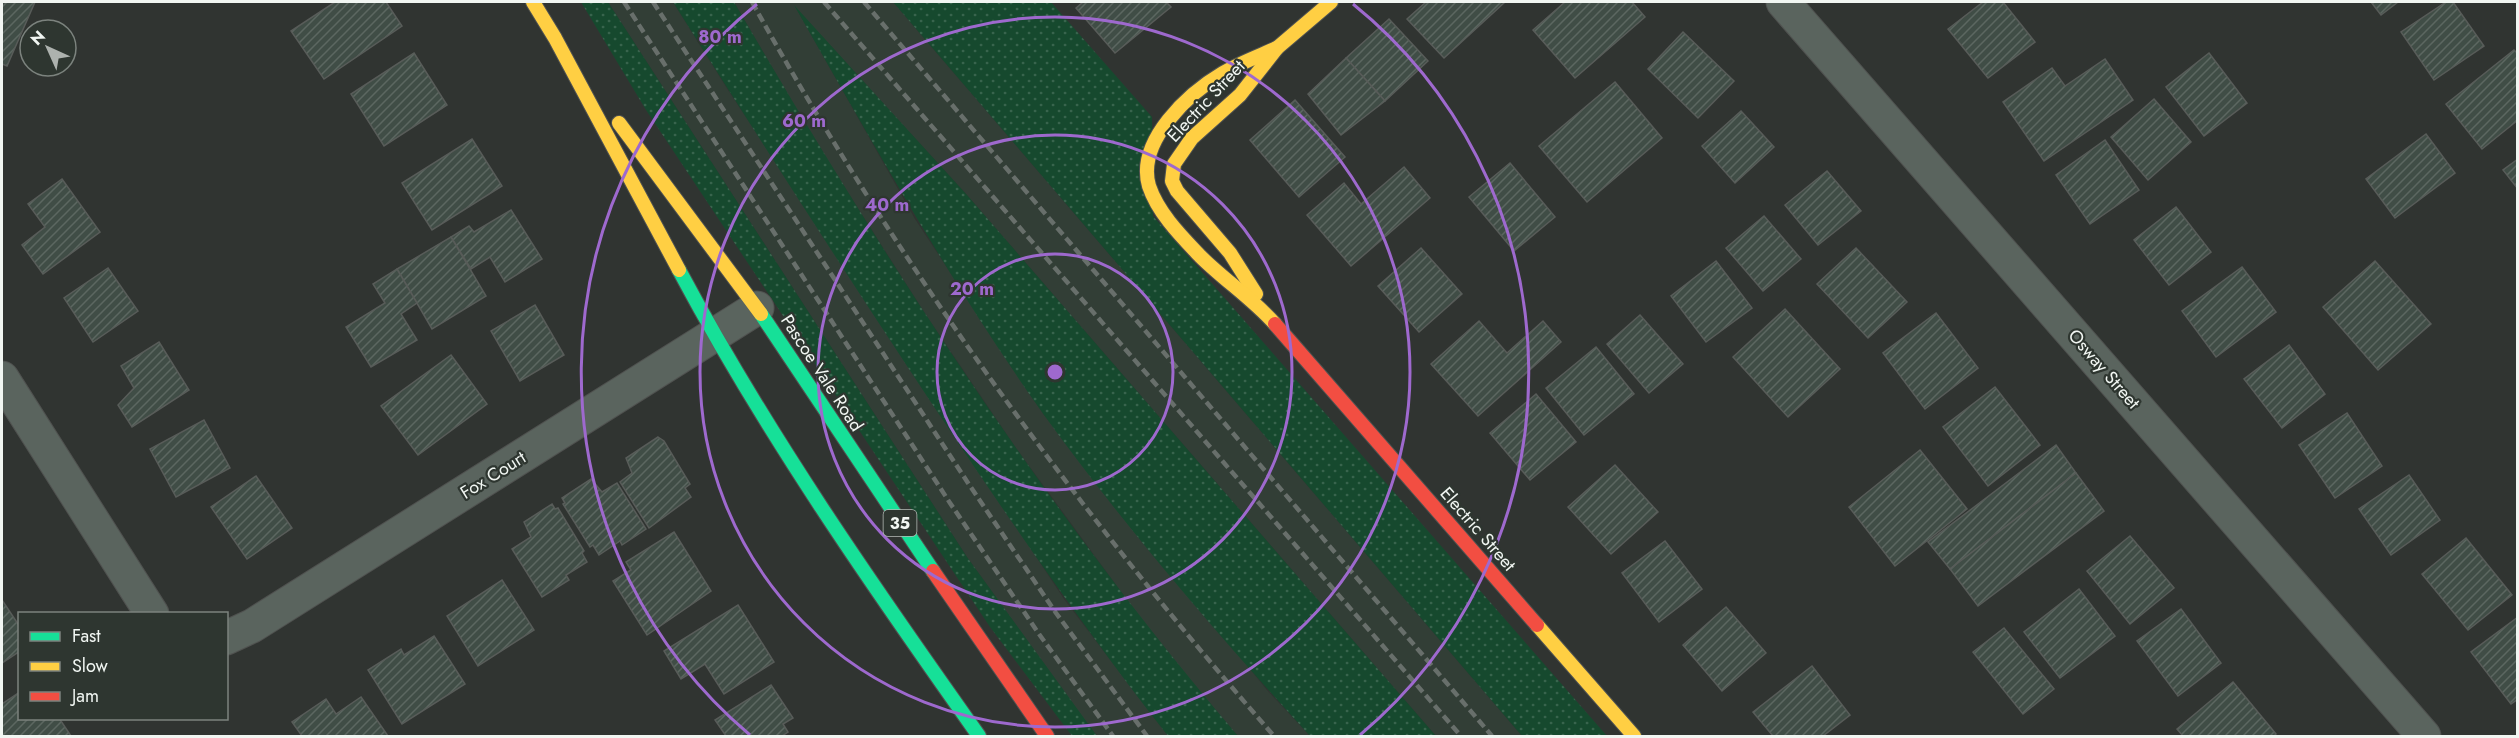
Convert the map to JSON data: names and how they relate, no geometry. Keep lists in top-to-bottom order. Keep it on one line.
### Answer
{"streets":{"main road":["Electric Street","Pascoe Vale Road","35"],"street":["Osway Street","Fox Court"]},"crossings":[["Pascoe Vale Road","Fox Court"]],"legend":["Fast","Slow","Jam"],"north":"top left","rings":["80 m","60 m","40 m","20 m"]}
